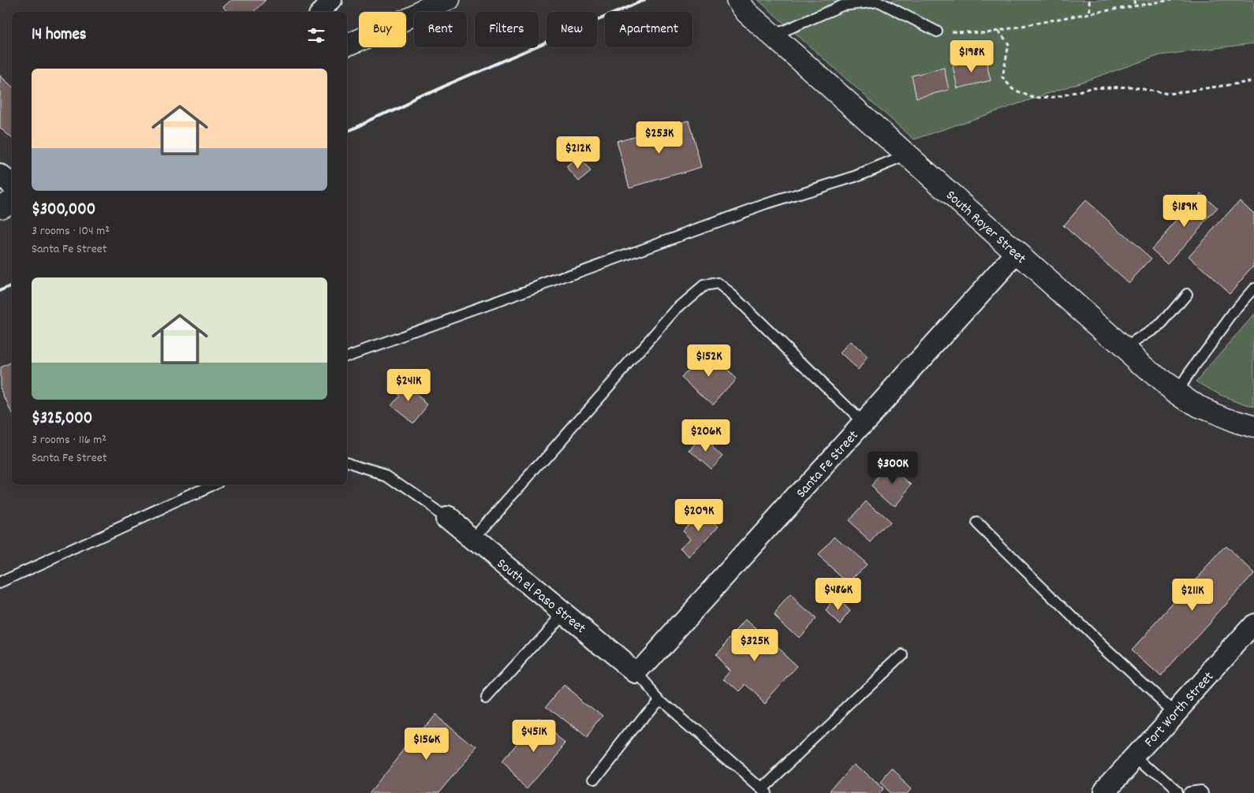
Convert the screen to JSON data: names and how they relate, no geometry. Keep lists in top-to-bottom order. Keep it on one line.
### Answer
{"streets":{"street":["South Royer Street","Santa Fe Street","South el Paso Street","Fort Worth Street"]},"crossings":[["South Royer Street","Santa Fe Street"],["Santa Fe Street","South el Paso Street"]],"page":{"chip":["Buy","Rent","Filters","New","Apartment"],"heading":"14 homes","price":["$198K","$253K","$212K","$189K","$152K","$241K","$206K","$300K","$209K","$486K","$211K","$325K","$451K","$156K"],"list":[{"name":"$300,000","note":"3 rooms · 104 m² · Santa Fe Street"},{"name":"$325,000","note":"3 rooms · 116 m² · Santa Fe Street"}]}}
